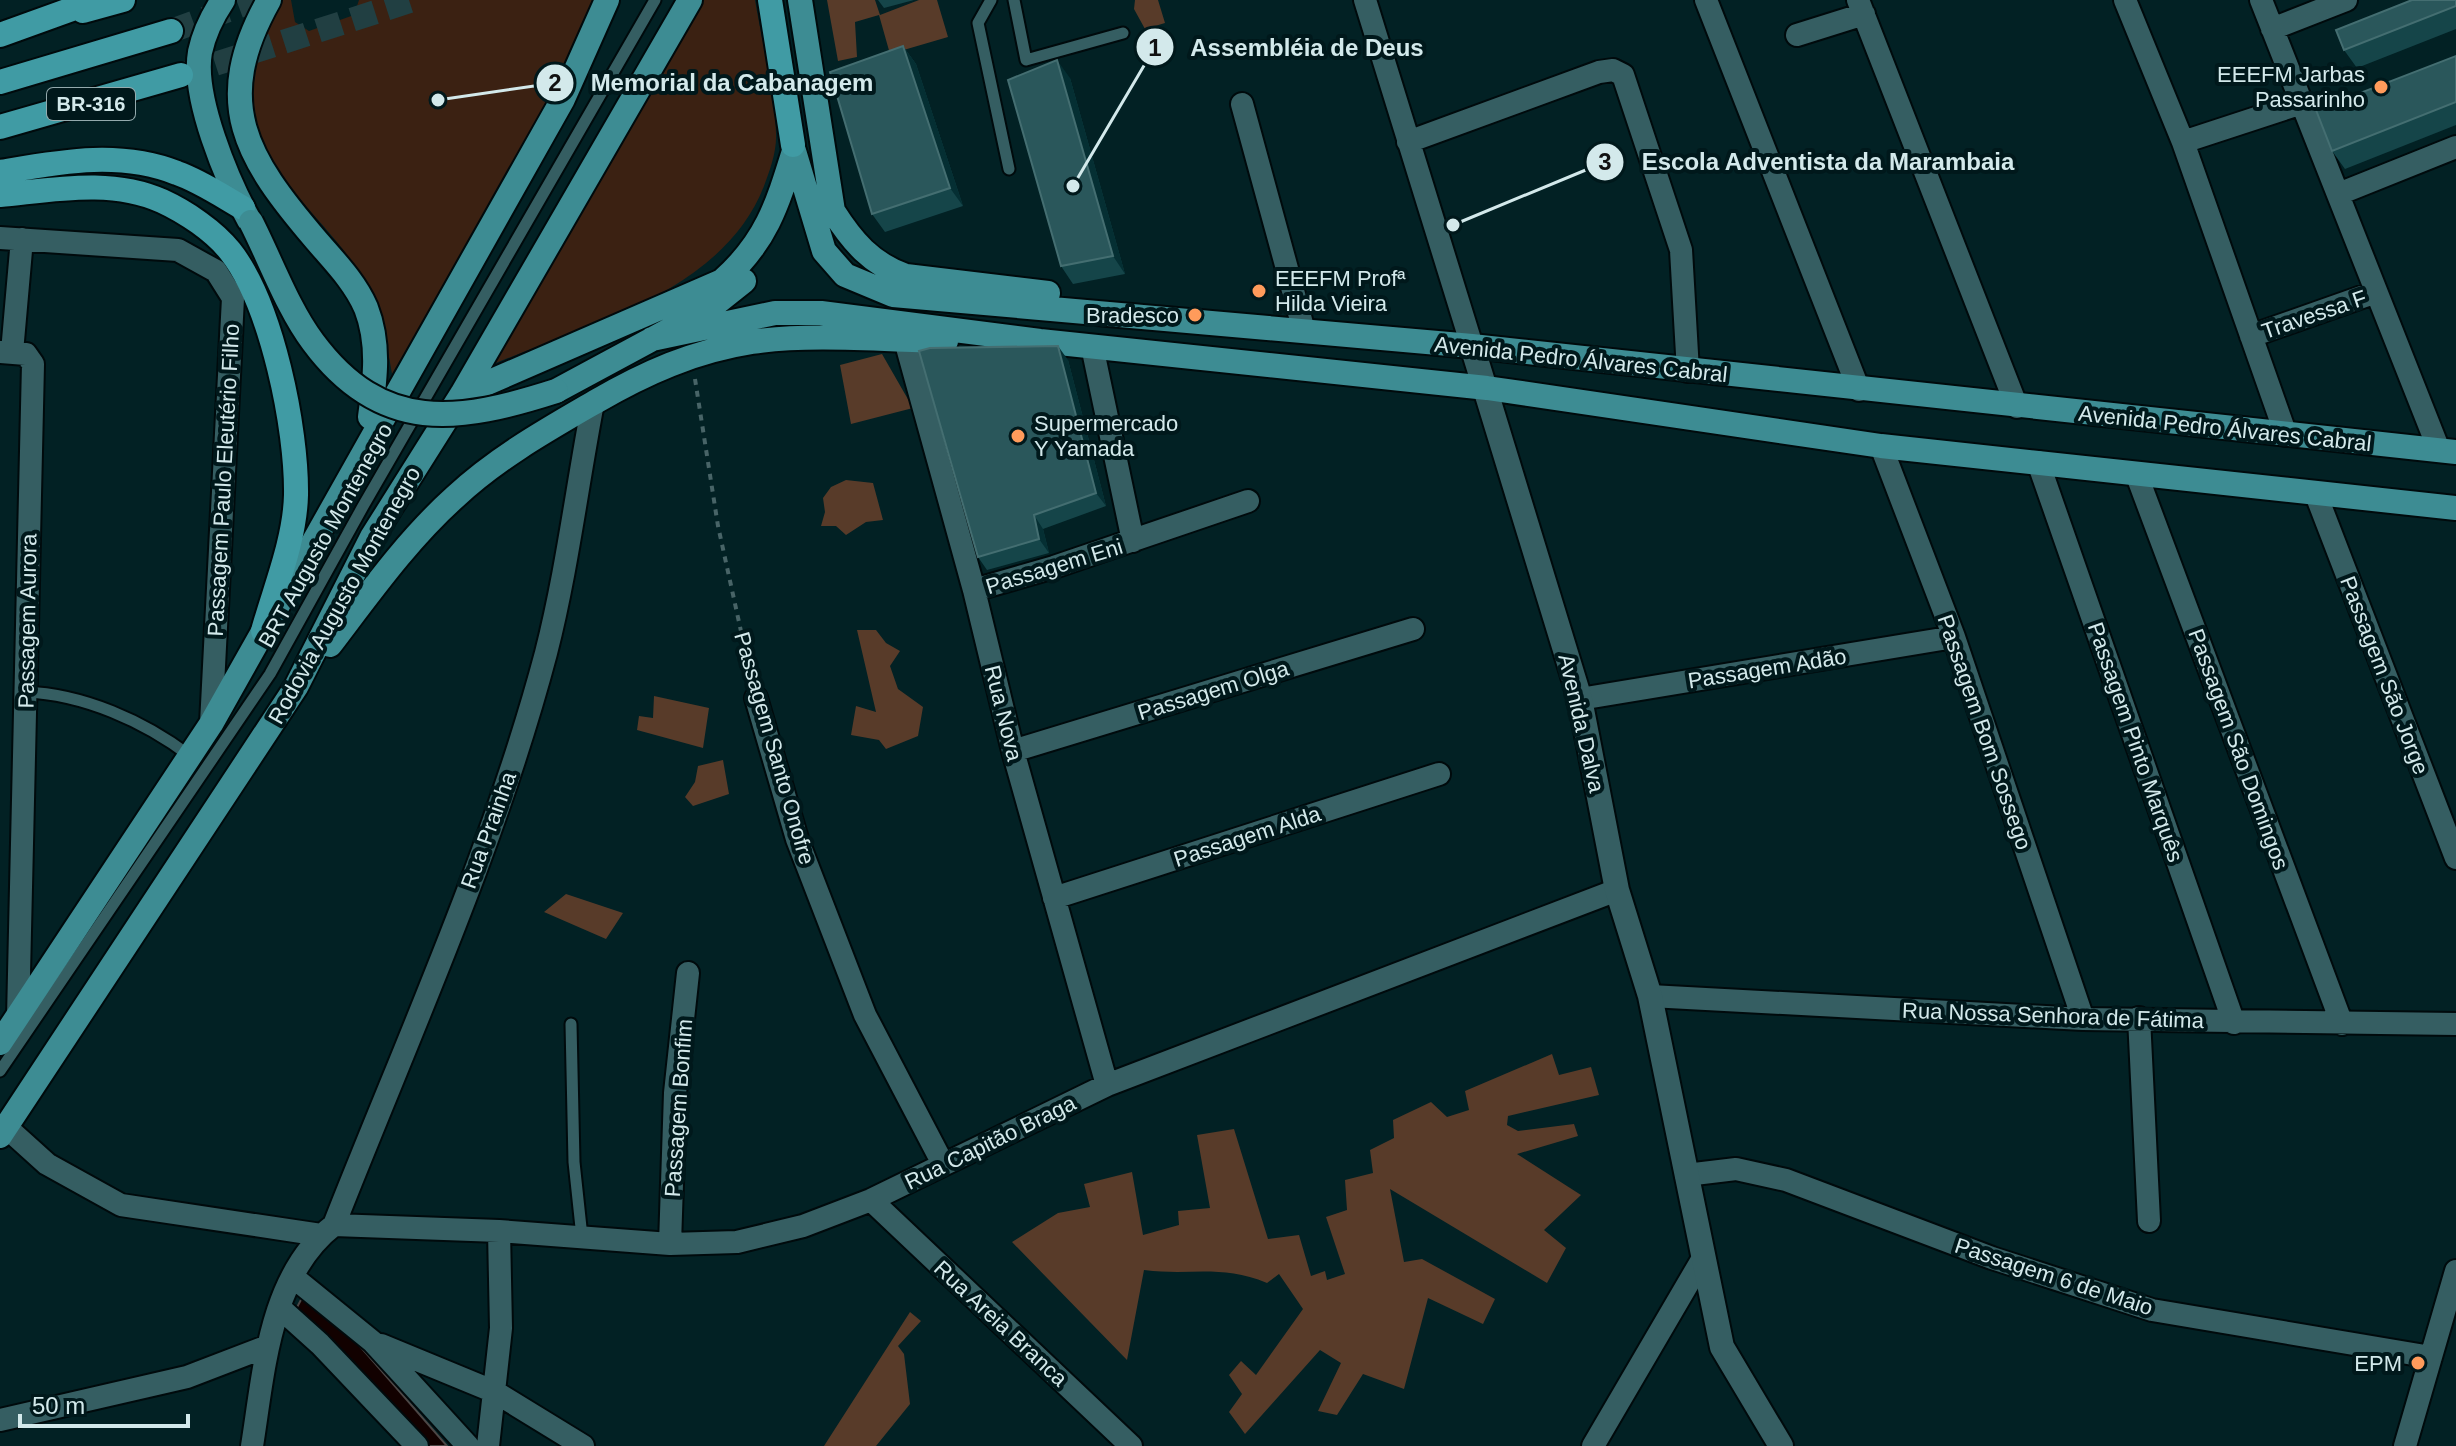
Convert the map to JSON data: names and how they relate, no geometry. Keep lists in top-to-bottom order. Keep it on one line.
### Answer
{"streets":{"highway":["BR-316"],"main road":["Avenida Pedro Álvares Cabral","Rodovia Augusto Montenegro"],"street":["Travessa F","Passagem Paulo Eleutério Filho","Passagem Eni","Passagem Aurora","Passagem Adão","Passagem São Jorge","Passagem Olga","Rua Nova","Avenida Dalva","Passagem Bom Sossego","Passagem Pinto Marquês","Passagem Santo Onofre","Passagem São Domingos","Rua Prainha","Passagem Alda","Rua Nossa Senhora de Fátima","Passagem Bonfim","Rua Capitão Braga","Passagem 6 de Maio","Rua Areia Branca"],"lane":["BRT Augusto Montenegro"]},"crossings":[["Avenida Pedro Álvares Cabral","Passagem Eni"],["Avenida Pedro Álvares Cabral","Passagem São Jorge"],["Avenida Pedro Álvares Cabral","Avenida Dalva"],["Avenida Pedro Álvares Cabral","Passagem Bom Sossego"],["Avenida Pedro Álvares Cabral","Passagem Pinto Marquês"],["Avenida Pedro Álvares Cabral","Passagem São Domingos"],["Passagem Paulo Eleutério Filho","Passagem Aurora"],["Passagem Eni","Rua Nova"],["Rodovia Augusto Montenegro","Rua Capitão Braga"],["Passagem Adão","Avenida Dalva"],["Passagem Adão","Passagem Bom Sossego"],["Passagem Olga","Rua Nova"],["Rua Nova","Passagem Alda"],["Rua Nova","Rua Capitão Braga"],["Avenida Dalva","Rua Nossa Senhora de Fátima"],["Avenida Dalva","Rua Capitão Braga"],["Avenida Dalva","Passagem 6 de Maio"],["Passagem Bom Sossego","Rua Nossa Senhora de Fátima"],["Passagem Pinto Marquês","Rua Nossa Senhora de Fátima"],["Passagem Santo Onofre","Rua Capitão Braga"],["Passagem São Domingos","Rua Nossa Senhora de Fátima"],["Rua Prainha","Rua Capitão Braga"],["Passagem Bonfim","Rua Capitão Braga"],["Rua Capitão Braga","Rua Areia Branca"]],"places":["EEEFM Jarbas Passarinho","Memorial da Cabanagem","Assembléia de Deus","Escola Adventista da Marambaia","EEEFM Profª Hilda Vieira","Bradesco","Supermercado Y Yamada","EPM"],"scale_bar":"50 m"}
